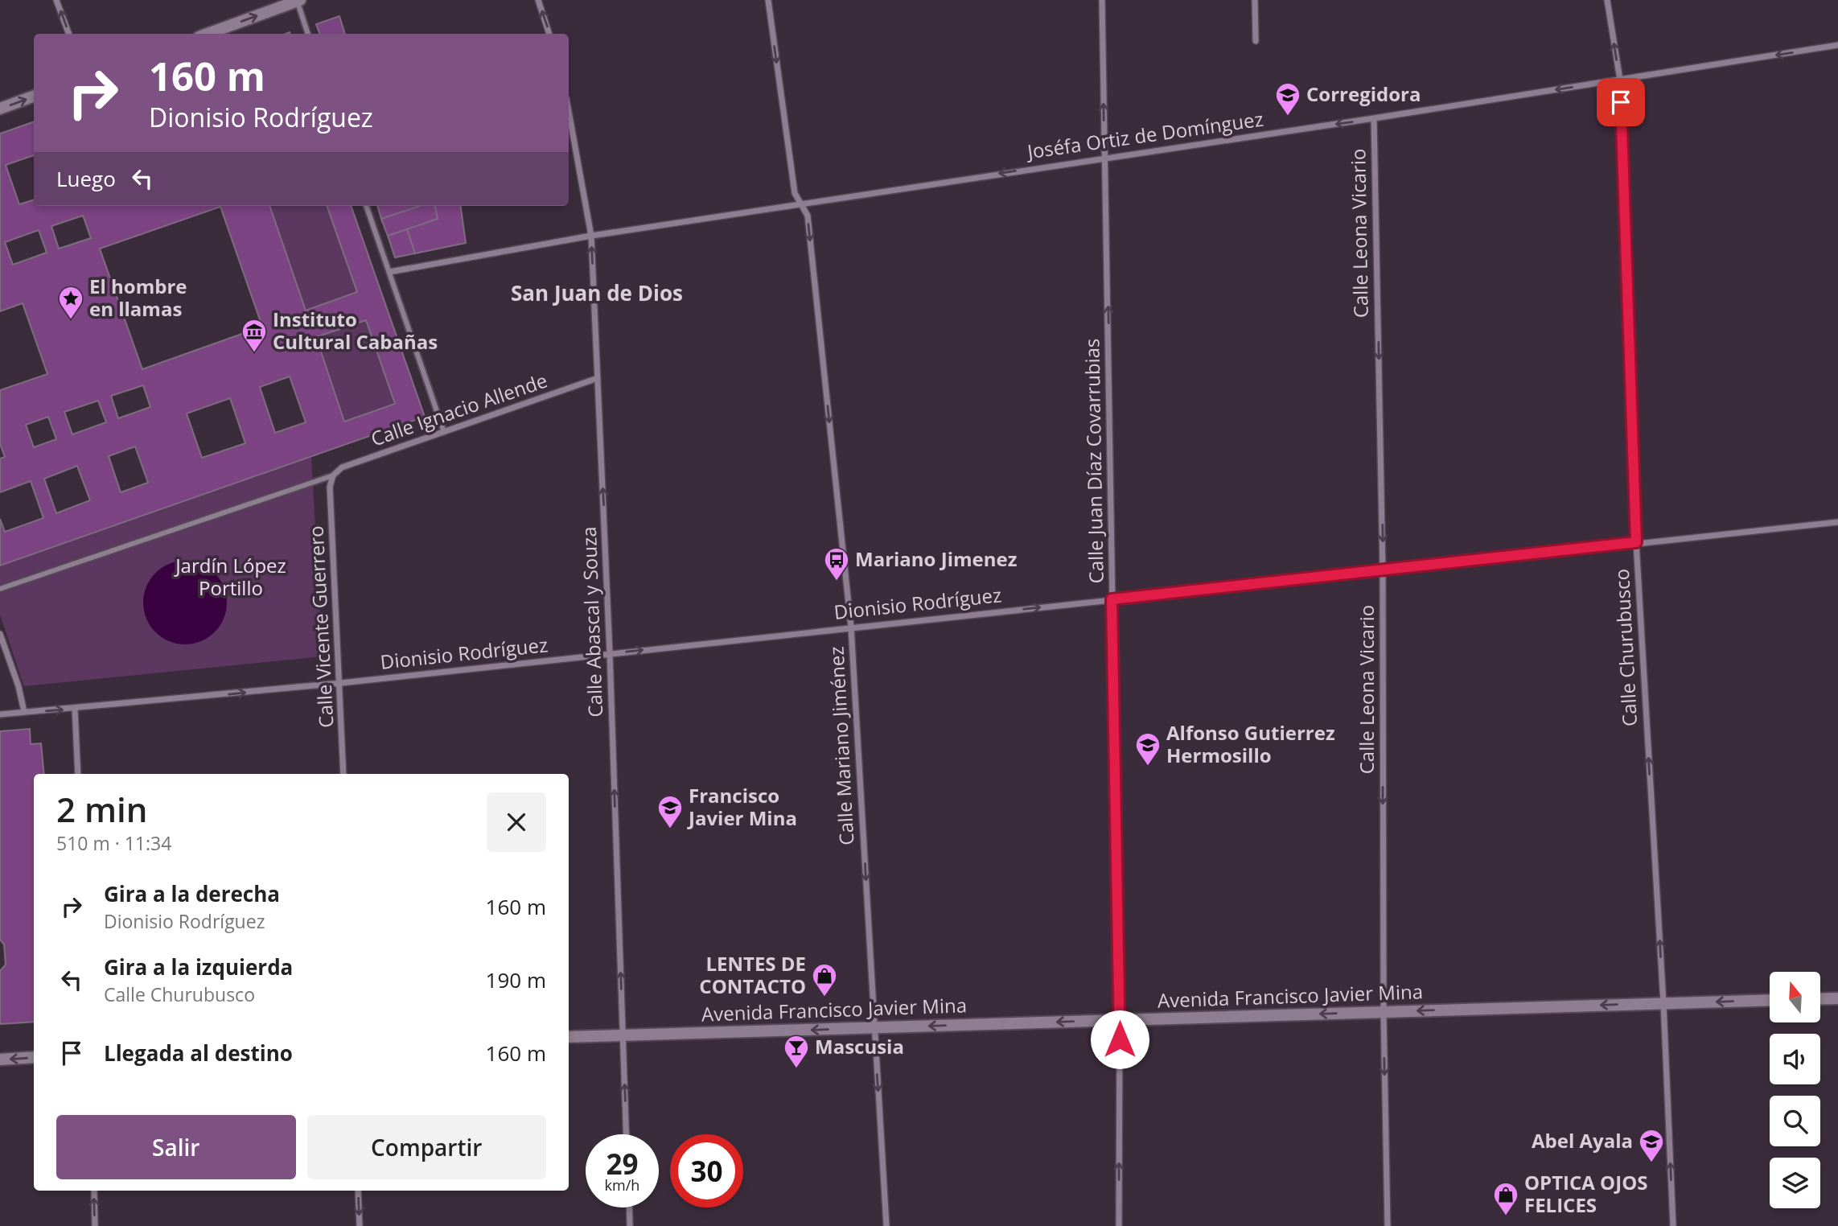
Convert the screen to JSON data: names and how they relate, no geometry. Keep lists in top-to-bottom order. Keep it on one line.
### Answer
{"streets":{"main road":["Avenida Francisco Javier Mina"],"street":["Joséfa Ortiz de Domínguez","Calle Leona Vicario","Calle Ignacio Allende","Calle Juan Díaz Covarrubias","Dionisio Rodríguez","Calle Abascal y Souza","Calle Vicente Guerrero","Calle Churubusco","Calle Mariano Jiménez"]},"crossings":[["Joséfa Ortiz de Domínguez","Calle Leona Vicario"],["Joséfa Ortiz de Domínguez","Calle Juan Díaz Covarrubias"],["Joséfa Ortiz de Domínguez","Calle Abascal y Souza"],["Joséfa Ortiz de Domínguez","Calle Churubusco"],["Joséfa Ortiz de Domínguez","Calle Mariano Jiménez"],["Calle Leona Vicario","Dionisio Rodríguez"],["Calle Leona Vicario","Avenida Francisco Javier Mina"],["Calle Ignacio Allende","Calle Abascal y Souza"],["Calle Ignacio Allende","Calle Vicente Guerrero"],["Calle Juan Díaz Covarrubias","Dionisio Rodríguez"],["Calle Juan Díaz Covarrubias","Avenida Francisco Javier Mina"],["Dionisio Rodríguez","Calle Abascal y Souza"],["Dionisio Rodríguez","Calle Vicente Guerrero"],["Dionisio Rodríguez","Calle Churubusco"],["Dionisio Rodríguez","Calle Mariano Jiménez"],["Calle Abascal y Souza","Avenida Francisco Javier Mina"],["Calle Churubusco","Avenida Francisco Javier Mina"],["Calle Mariano Jiménez","Avenida Francisco Javier Mina"]],"one_way":["Joséfa Ortiz de Domínguez","Calle Leona Vicario","Calle Juan Díaz Covarrubias","Dionisio Rodríguez","Calle Abascal y Souza","Calle Churubusco","Calle Mariano Jiménez","Avenida Francisco Javier Mina"],"districts":["San Juan de Dios"],"parks":["Jardín López Portillo"],"places":{"school or university":["Corregidora","Alfonso Gutierrez Hermosillo","Francisco Javier Mina","Abel Ayala"],"place":["El hombre en llamas"],"museum":["Instituto Cultural Cabañas"],"bus stop":["Mariano Jimenez"],"shop":["LENTES DE CONTACTO","OPTICA OJOS FELICES"],"bar":["Mascusia"]},"north":"top","page":{"turn":["160 m","Dionisio Rodríguez"],"then":"Luego","heading":["2 min","510 m · 11:34"],"list":[{"name":"Gira a la derecha","note":"Dionisio Rodríguez","value":"160 m"},{"name":"Gira a la izquierda","note":"Calle Churubusco","value":"190 m"},{"name":"Llegada al destino","value":"160 m"}],"buttons":["Salir","Compartir"],"speed":"29 km/h","limit":"30"}}
